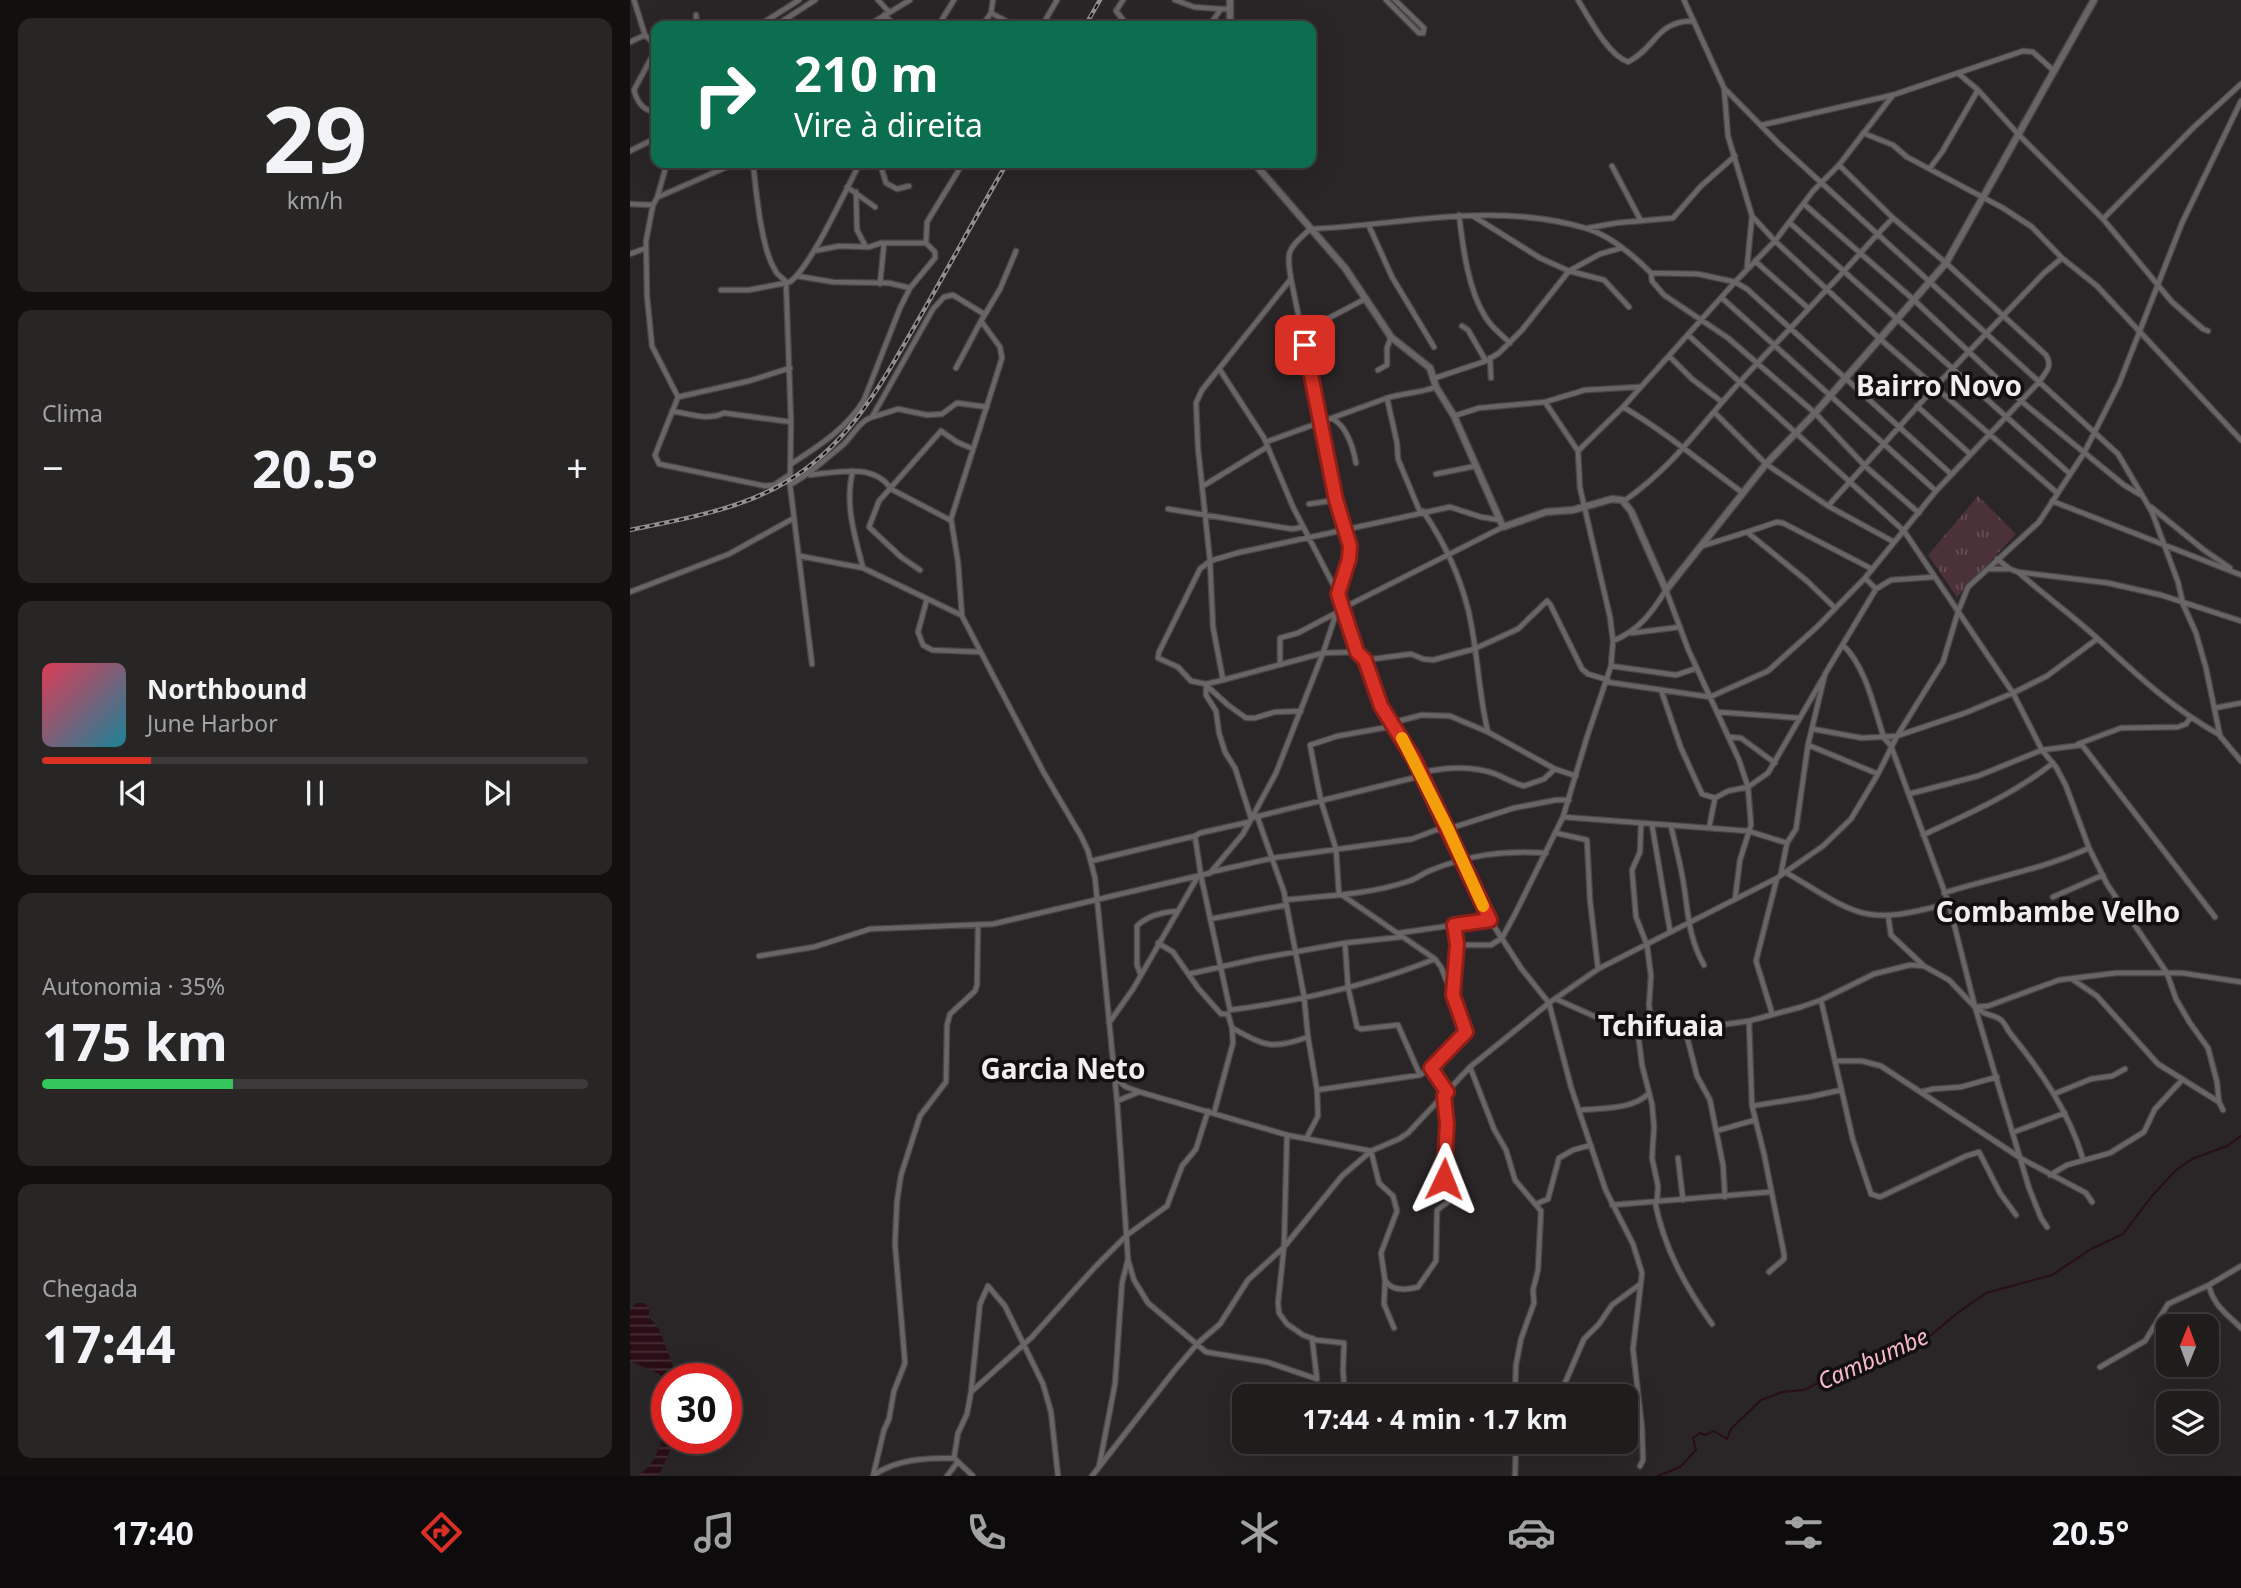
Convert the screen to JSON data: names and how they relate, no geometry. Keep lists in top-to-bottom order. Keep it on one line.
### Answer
{"districts":["Bairro Novo","Combambe Velho","Tchifuaia","Garcia Neto"],"water":["Cambumbe"],"north":"top","page":{"tile":[["29","km/h"],"Clima",["Autonomia · 35%","175 km"],["Chegada","17:44"]],"turn":["210 m","Vire à direita"],"heat":["−","20.5°","+"],"song":["Northbound","June Harbor"],"limit":"30","trip":"17:44 · 4 min · 1.7 km","tabs":["17:40","20.5°"]}}
